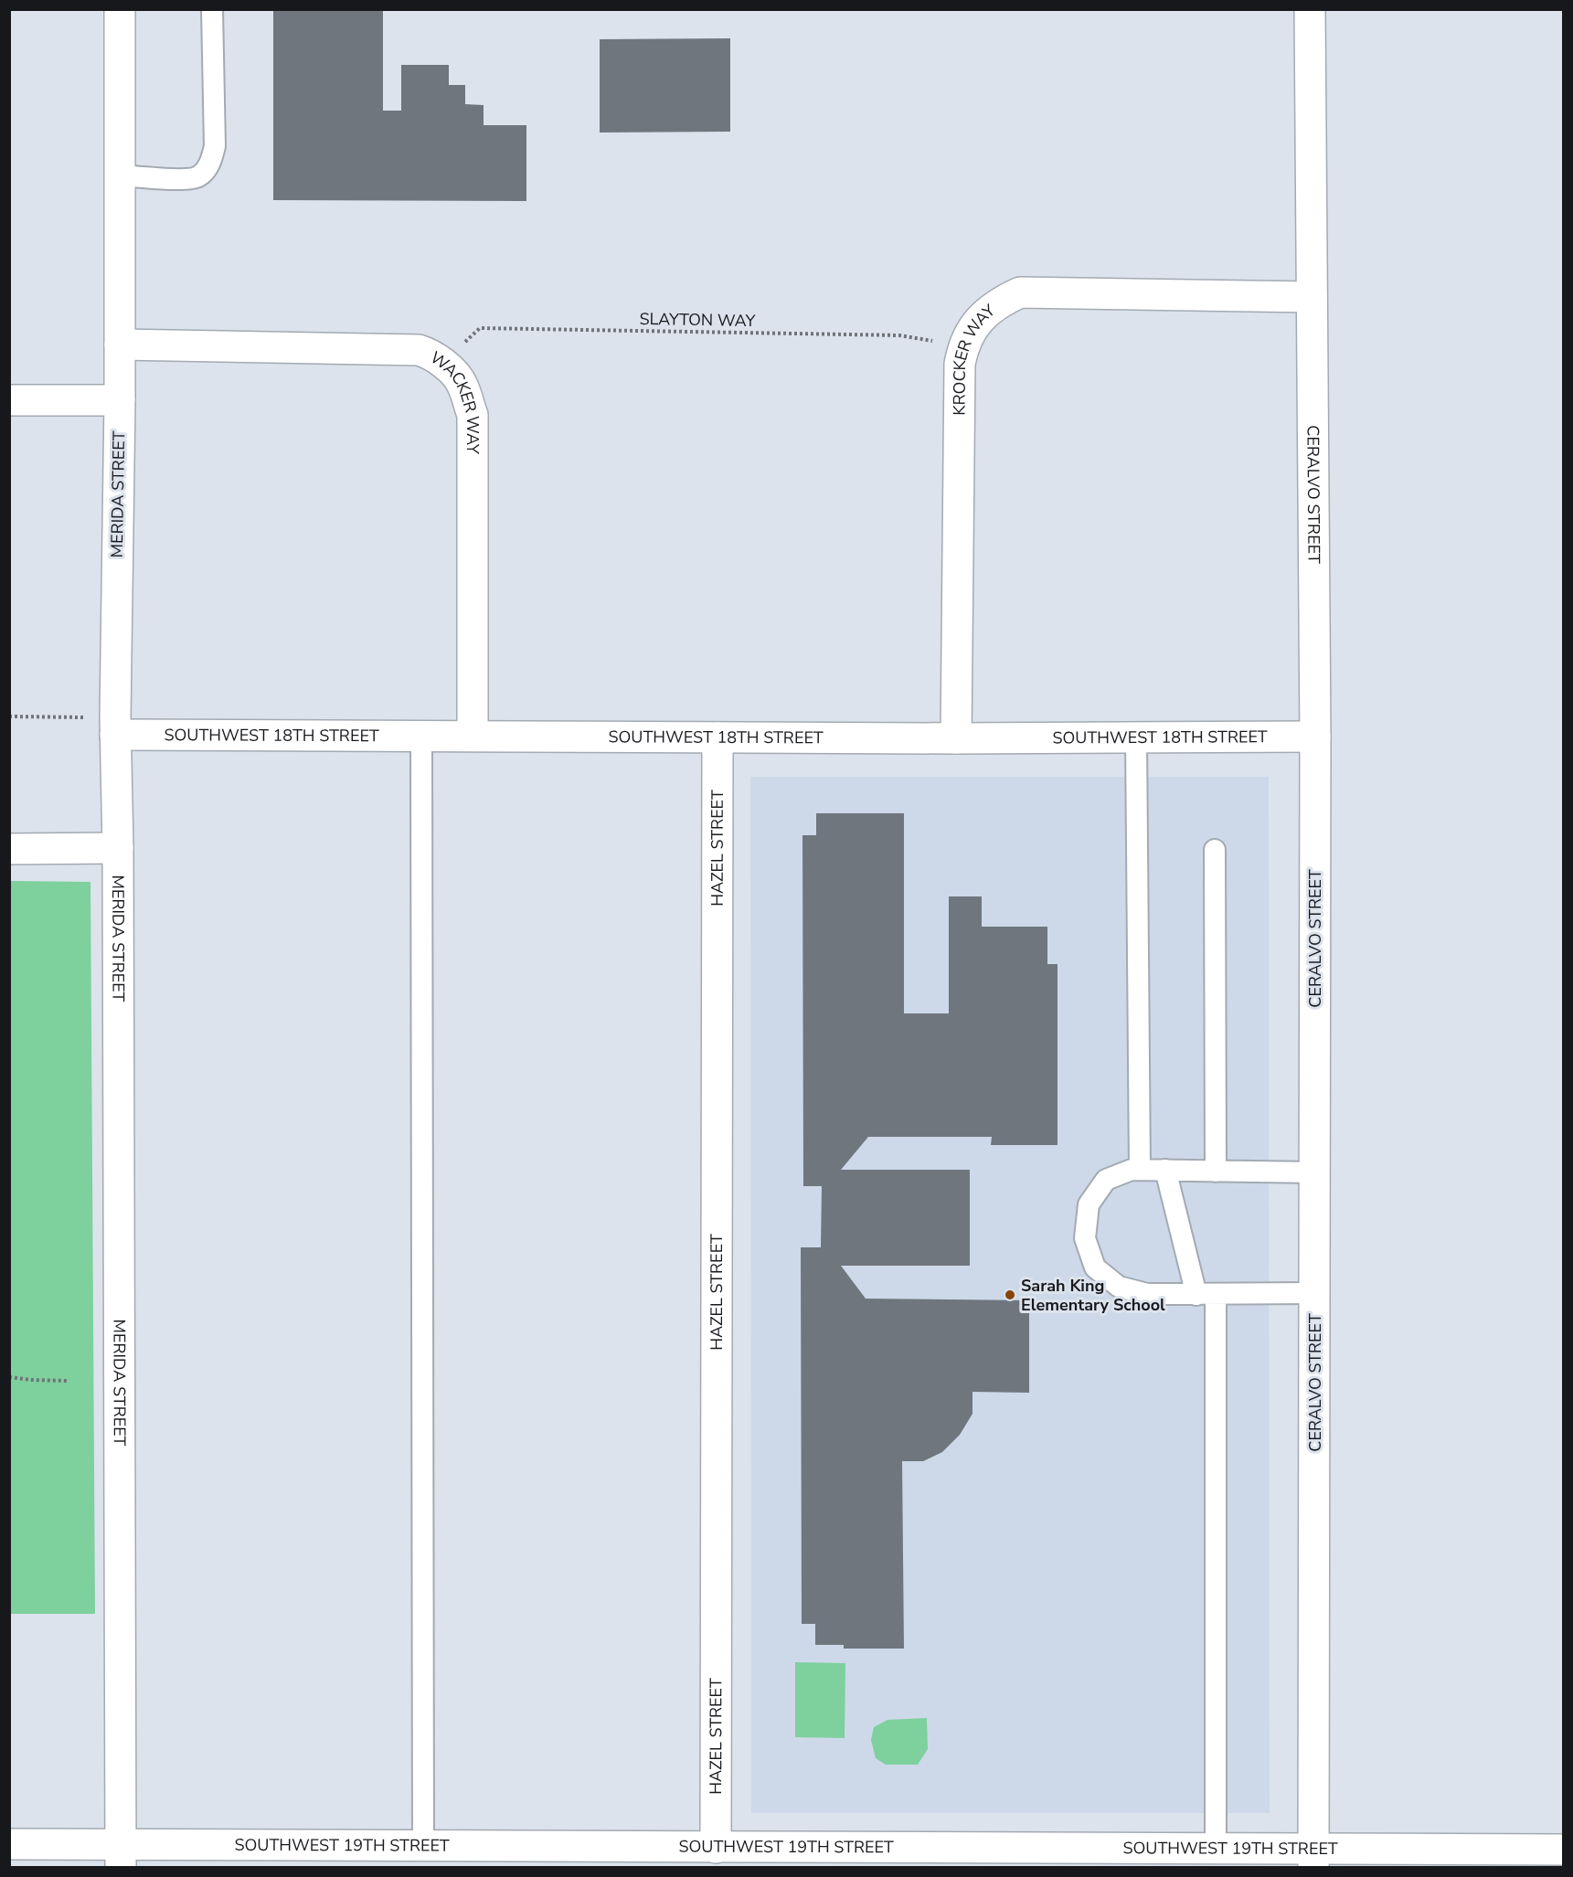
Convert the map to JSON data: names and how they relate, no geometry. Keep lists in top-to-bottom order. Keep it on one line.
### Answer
{"streets":{"street":["KROCKER WAY","WACKER WAY","MERIDA STREET","CERALVO STREET","SOUTHWEST 18TH STREET","HAZEL STREET","SOUTHWEST 19TH STREET"],"path":["SLAYTON WAY"]},"crossings":[["SLAYTON WAY","KROCKER WAY"],["SLAYTON WAY","WACKER WAY"],["KROCKER WAY","CERALVO STREET"],["KROCKER WAY","SOUTHWEST 18TH STREET"],["WACKER WAY","MERIDA STREET"],["WACKER WAY","SOUTHWEST 18TH STREET"],["MERIDA STREET","SOUTHWEST 18TH STREET"],["MERIDA STREET","SOUTHWEST 19TH STREET"],["CERALVO STREET","SOUTHWEST 18TH STREET"],["CERALVO STREET","SOUTHWEST 19TH STREET"],["SOUTHWEST 18TH STREET","HAZEL STREET"],["HAZEL STREET","SOUTHWEST 19TH STREET"]],"places":["Sarah King Elementary School"]}
